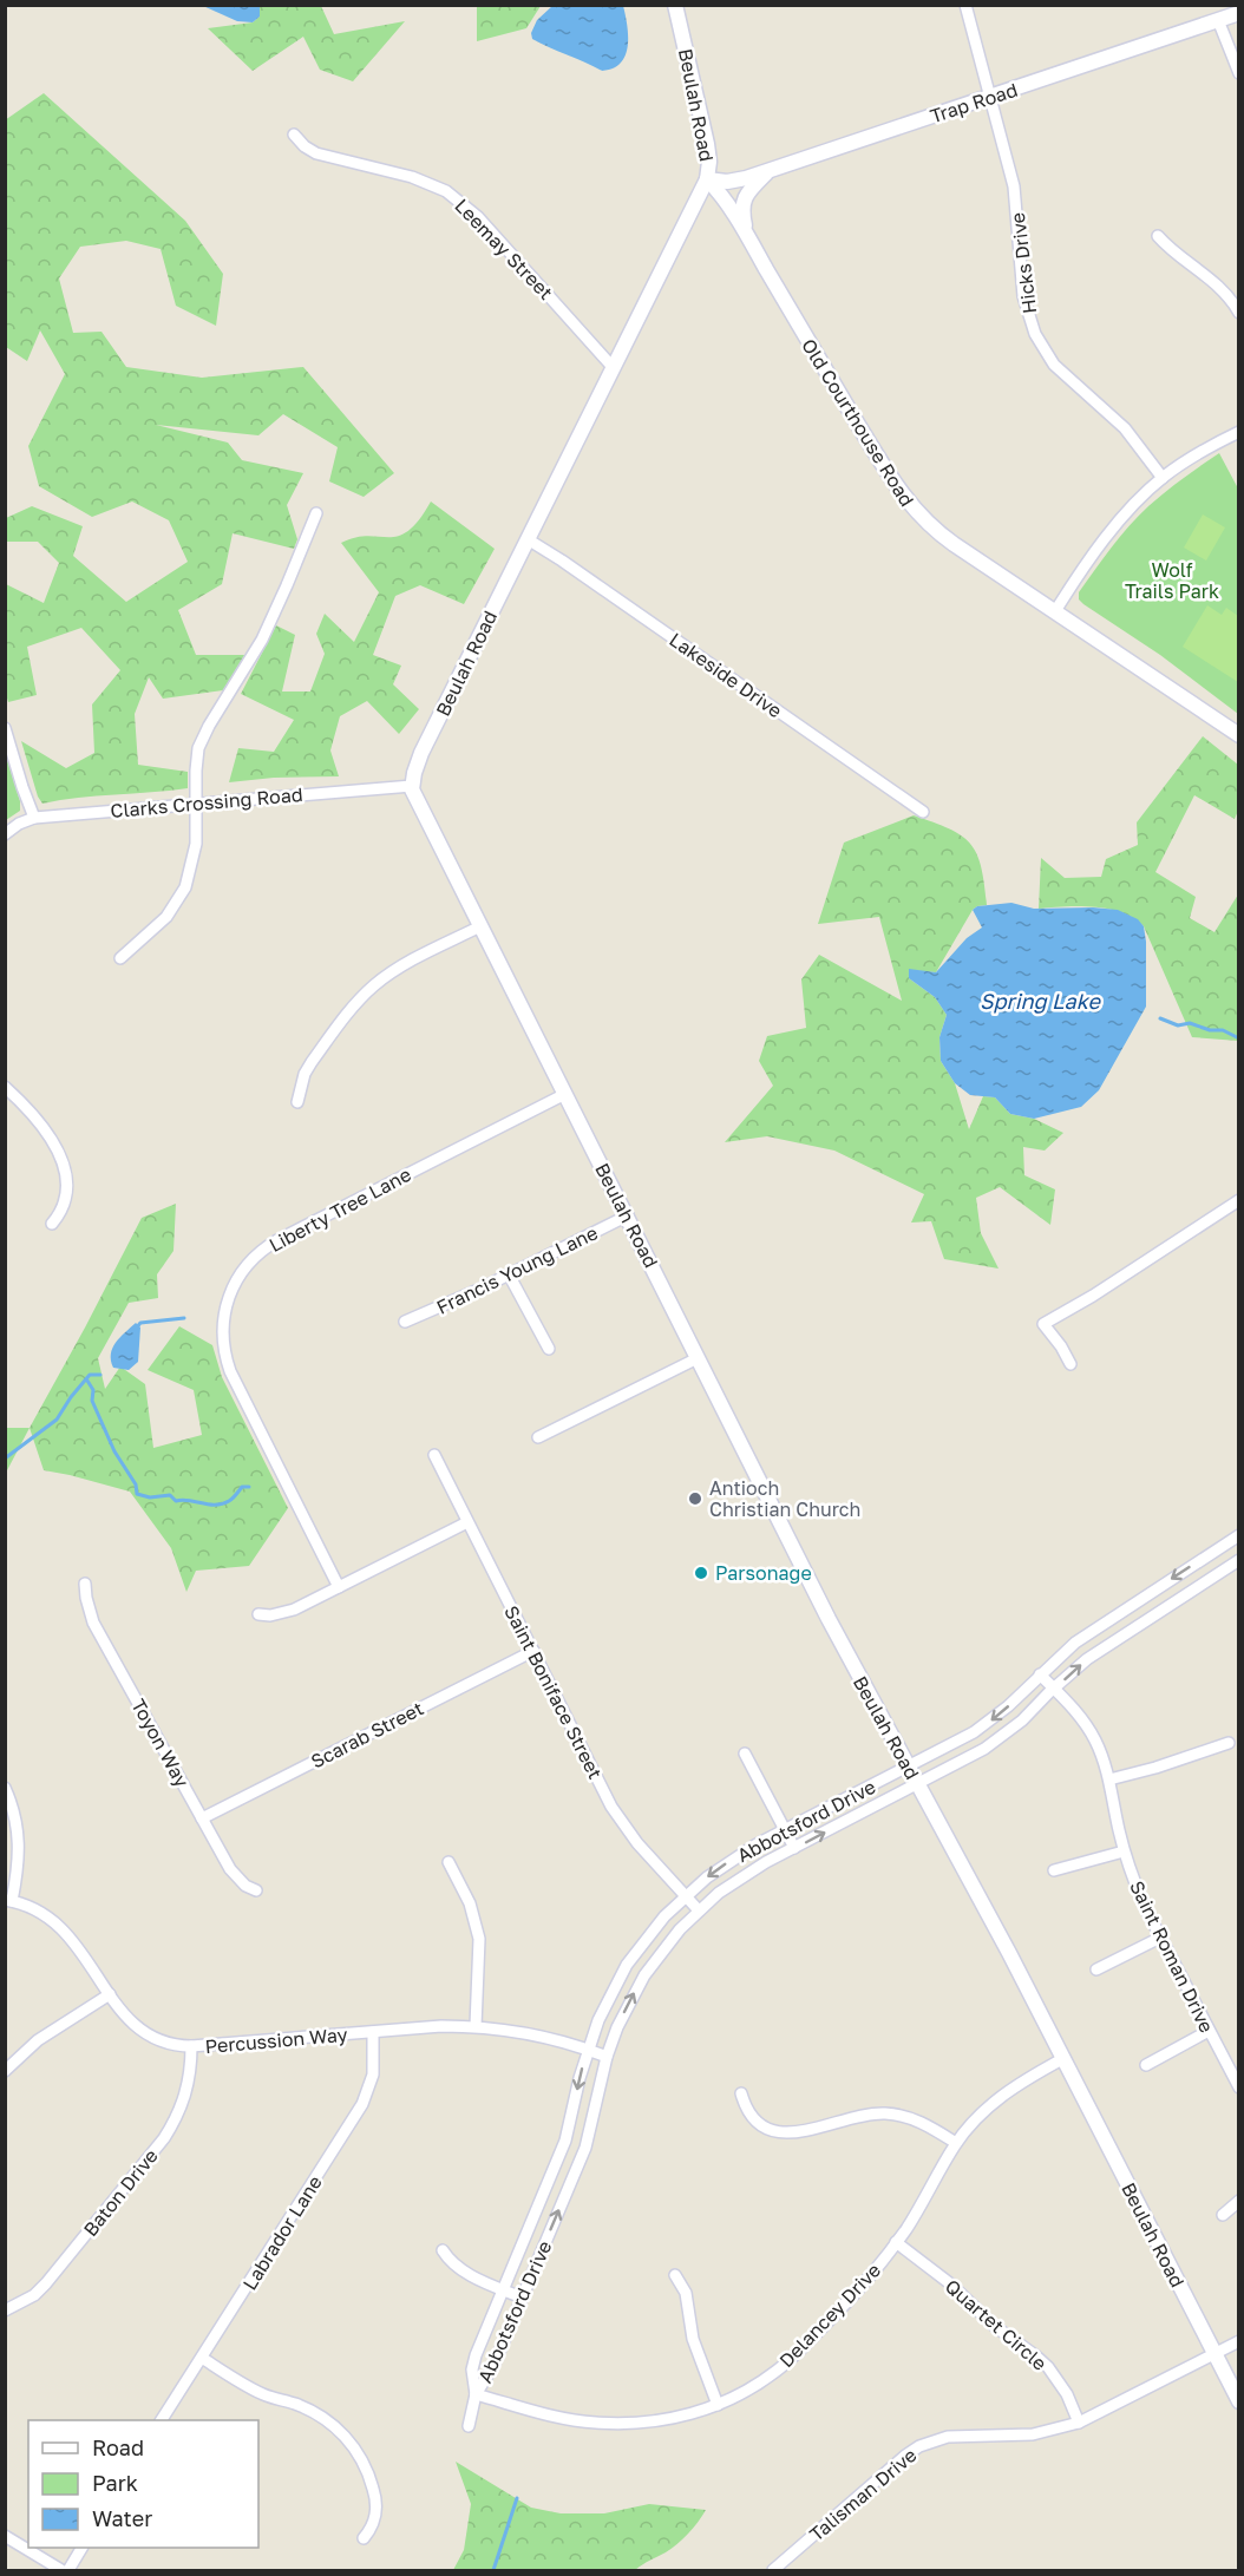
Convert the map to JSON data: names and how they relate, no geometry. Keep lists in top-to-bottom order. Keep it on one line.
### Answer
{"streets":{"main road":["Trap Road","Beulah Road","Old Courthouse Road"],"street":["Leemay Street","Hicks Drive","Lakeside Drive","Clarks Crossing Road","Liberty Tree Lane","Francis Young Lane","Saint Boniface Street","Scarab Street","Toyon Way","Abbotsford Drive","Saint Roman Drive","Percussion Way","Baton Drive","Labrador Lane","Delancey Drive","Quartet Circle","Talisman Drive"]},"crossings":[["Trap Road","Beulah Road"],["Trap Road","Hicks Drive"],["Trap Road","Old Courthouse Road"],["Beulah Road","Leemay Street"],["Beulah Road","Old Courthouse Road"],["Beulah Road","Lakeside Drive"],["Beulah Road","Clarks Crossing Road"],["Beulah Road","Liberty Tree Lane"],["Beulah Road","Francis Young Lane"],["Beulah Road","Abbotsford Drive"],["Beulah Road","Delancey Drive"],["Beulah Road","Talisman Drive"],["Saint Boniface Street","Scarab Street"],["Saint Boniface Street","Abbotsford Drive"],["Scarab Street","Toyon Way"],["Abbotsford Drive","Saint Roman Drive"],["Abbotsford Drive","Percussion Way"],["Abbotsford Drive","Delancey Drive"],["Percussion Way","Baton Drive"],["Percussion Way","Labrador Lane"],["Delancey Drive","Quartet Circle"],["Quartet Circle","Talisman Drive"]],"water":["Spring Lake"],"parks":["Wolf Trails Park"],"places":["Antioch Christian Church","Parsonage"],"legend":["Road","Park","Water"]}
